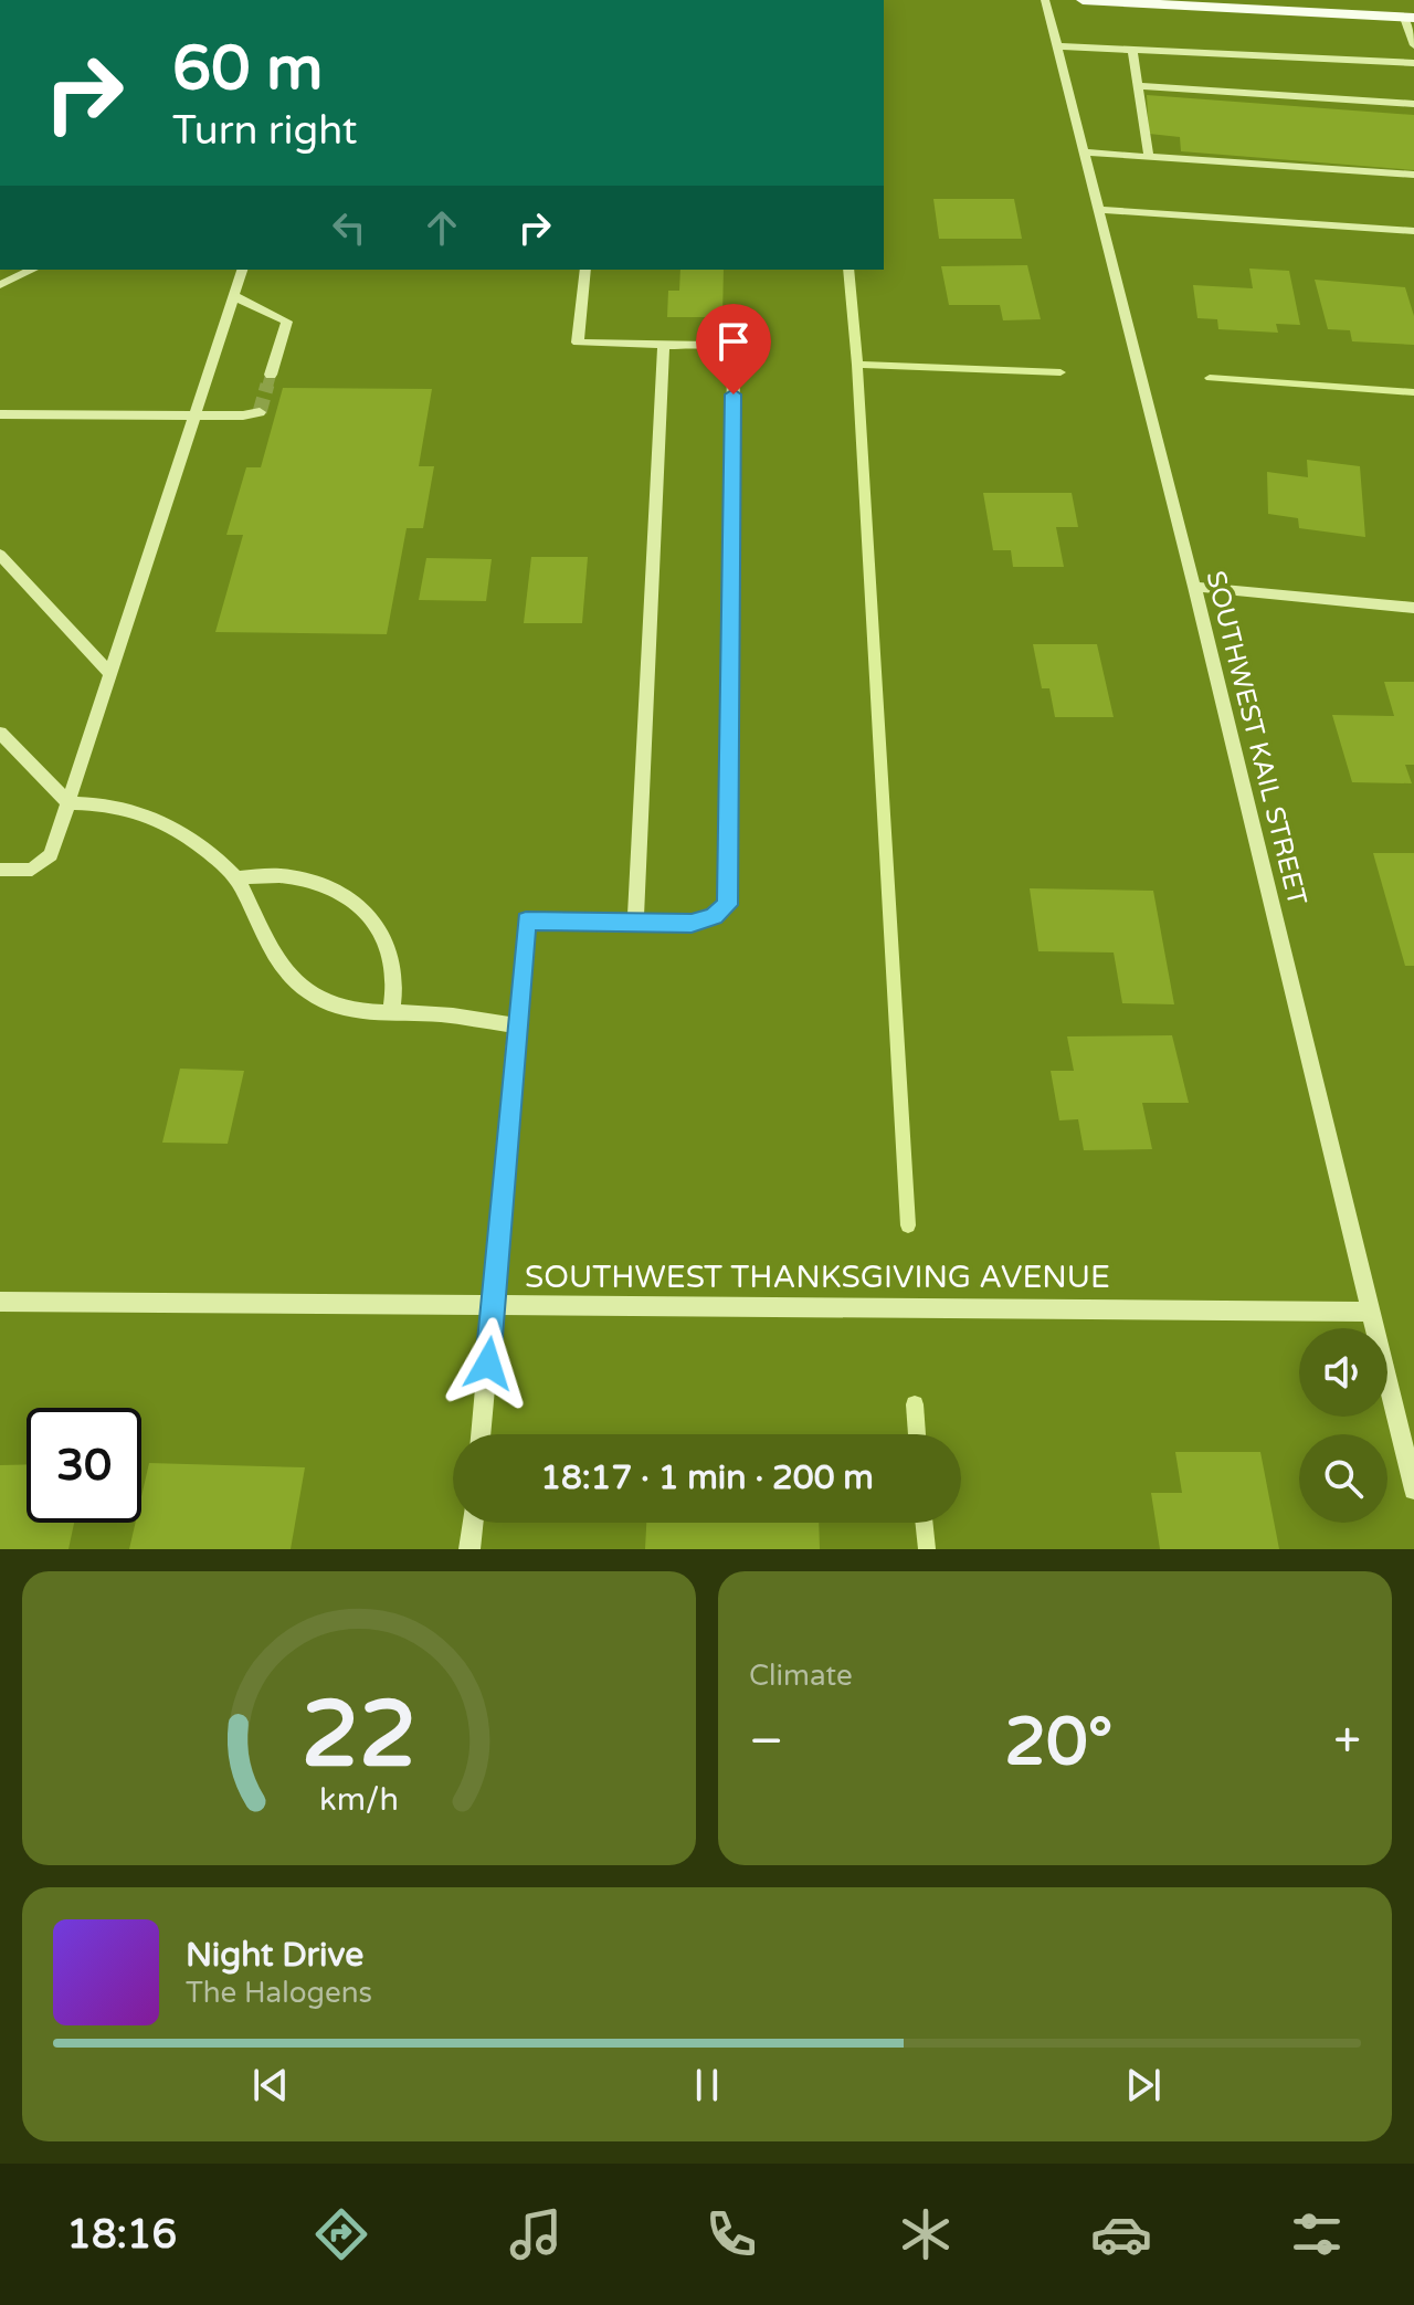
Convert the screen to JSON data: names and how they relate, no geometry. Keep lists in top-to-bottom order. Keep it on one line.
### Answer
{"streets":{"street":["SOUTHWEST KAIL STREET","SOUTHWEST THANKSGIVING AVENUE"]},"crossings":[["SOUTHWEST KAIL STREET","SOUTHWEST THANKSGIVING AVENUE"]],"page":{"turn":["60 m","Turn right"],"limit":"30","trip":"18:17 · 1 min · 200 m","tile":"Climate","heat":["−","20°","+"],"song":["Night Drive","The Halogens"],"tabs":"18:16","gauge":["22","km/h"]}}
